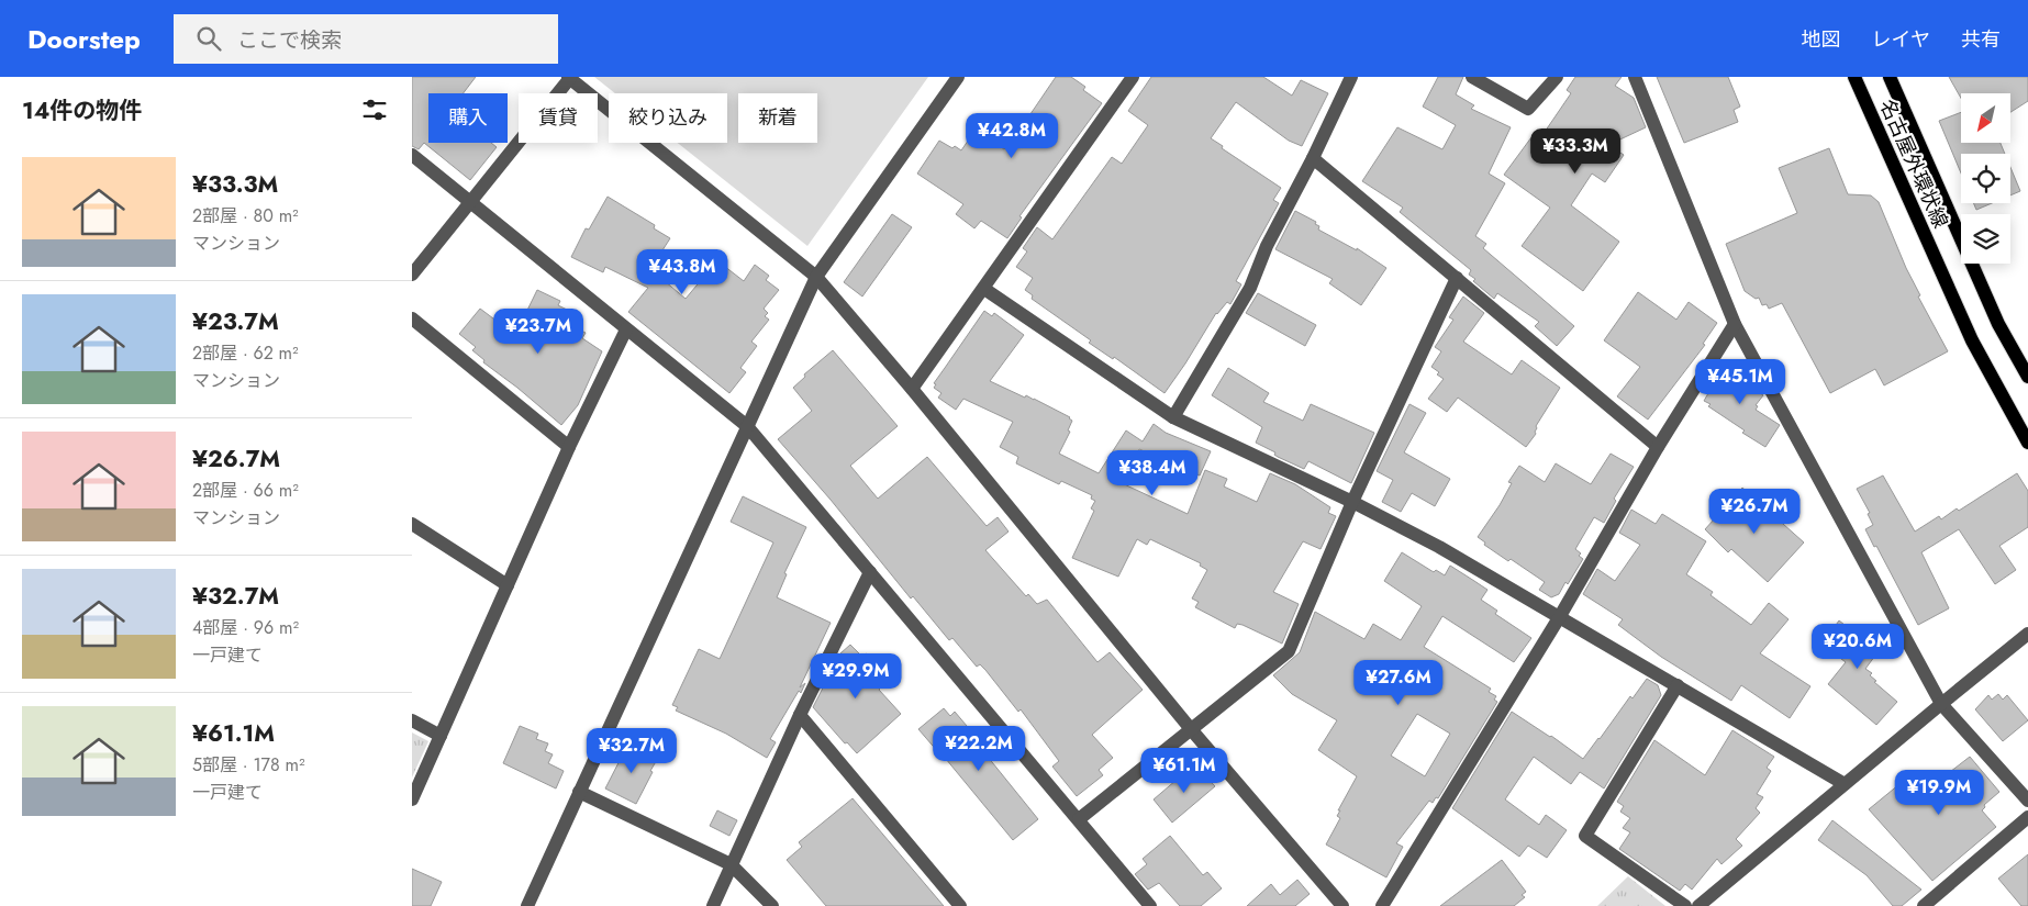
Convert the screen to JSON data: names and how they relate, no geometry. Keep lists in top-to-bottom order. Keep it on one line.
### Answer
{"streets":{"main road":["名古屋外環状線"]},"north":"bottom left","page":{"header":"Doorstep","search":"ここで検索","nav":["地図","レイヤ","共有"],"heading":"14件の物件","chip":["購入","賃貸","絞り込み","新着"],"price":["¥42.8M","¥33.3M","¥43.8M","¥23.7M","¥45.1M","¥38.4M","¥26.7M","¥20.6M","¥29.9M","¥27.6M","¥22.2M","¥32.7M","¥61.1M","¥19.9M"],"list":[{"name":"¥33.3M","note":"2部屋 · 80 m² · マンション"},{"name":"¥23.7M","note":"2部屋 · 62 m² · マンション"},{"name":"¥26.7M","note":"2部屋 · 66 m² · マンション"},{"name":"¥32.7M","note":"4部屋 · 96 m² · 一戸建て"},{"name":"¥61.1M","note":"5部屋 · 178 m² · 一戸建て"}]}}
